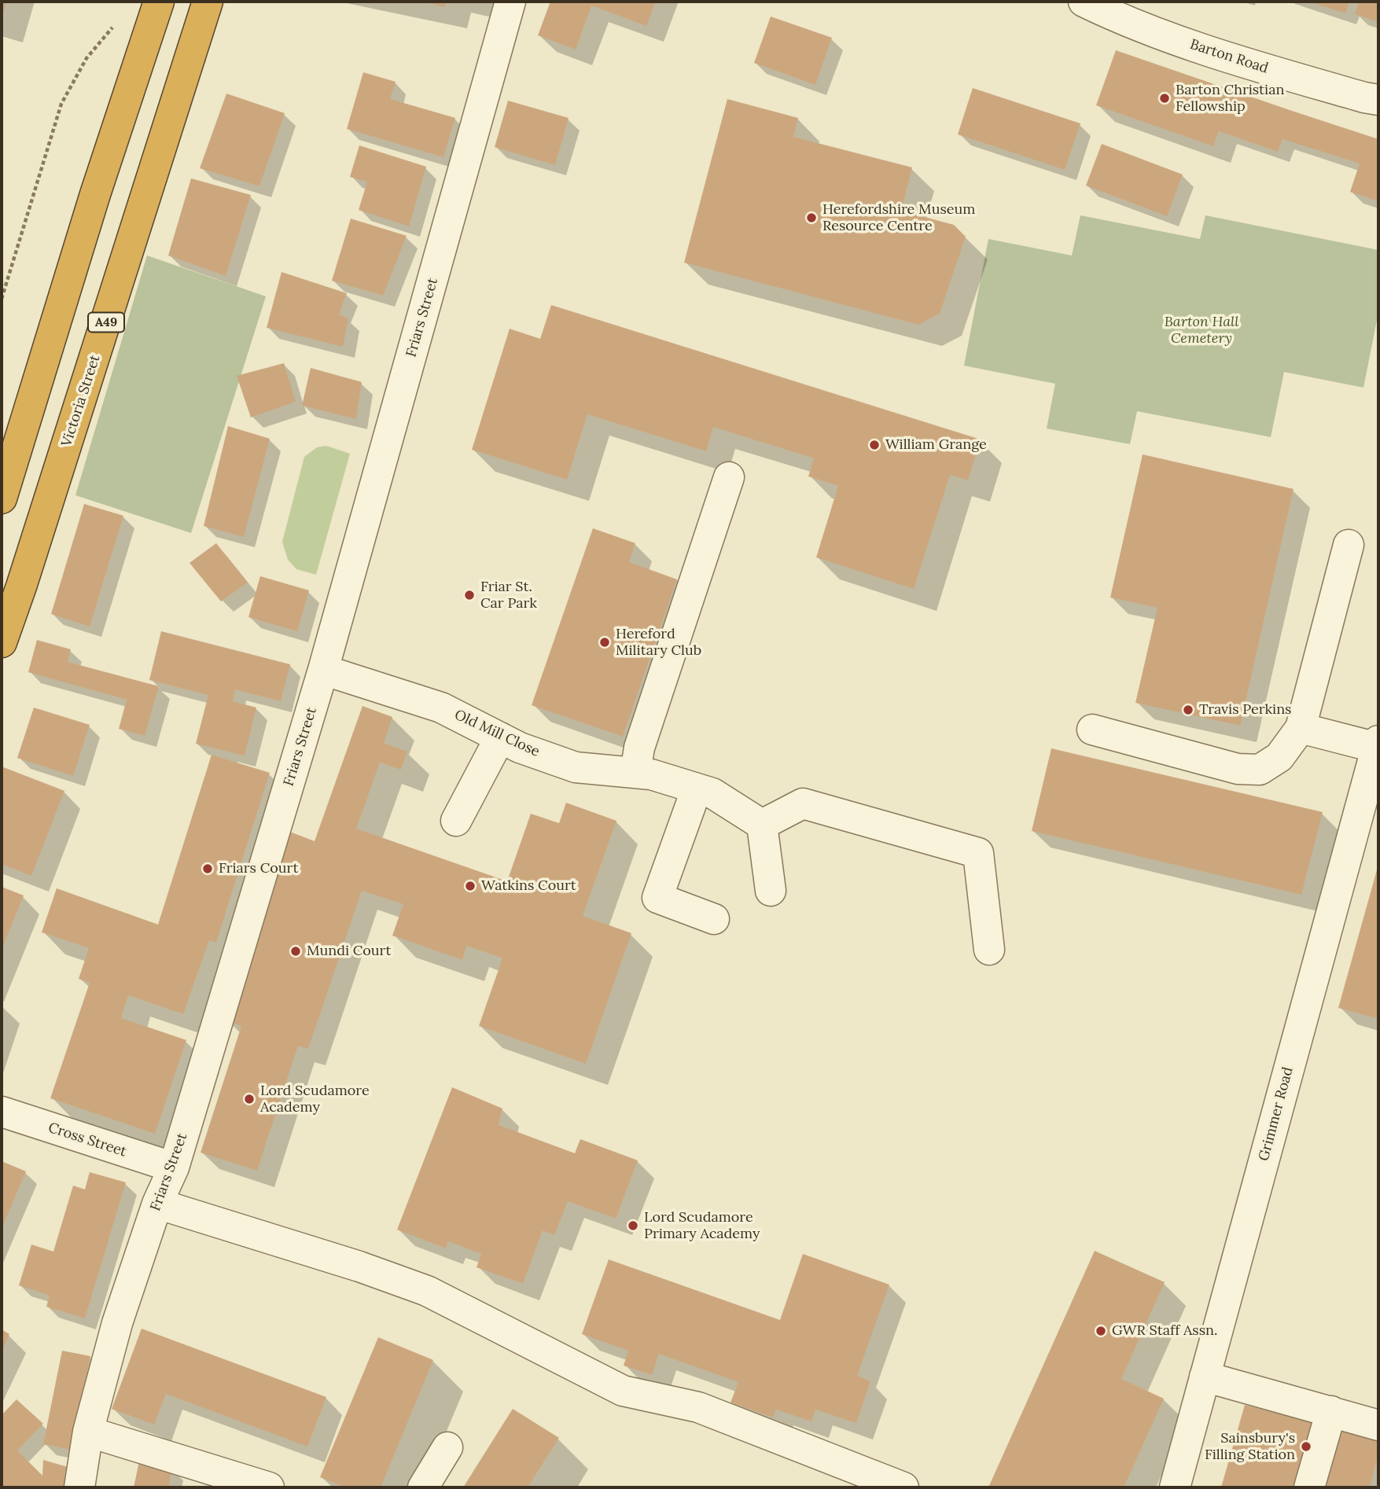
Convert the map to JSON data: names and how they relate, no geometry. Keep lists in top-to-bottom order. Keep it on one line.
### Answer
{"streets":{"highway":["A49","Victoria Street"],"street":["Barton Road","Friars Street","Old Mill Close","Grimmer Road","Cross Street"]},"crossings":[["Friars Street","Old Mill Close"],["Friars Street","Cross Street"]],"parks":["Barton Hall Cemetery"],"places":["Barton Christian Fellowship","Herefordshire Museum Resource Centre","William Grange","Friar St. Car Park","Hereford Military Club","Travis Perkins","Friars Court","Watkins Court","Mundi Court","Lord Scudamore Academy","Lord Scudamore Primary Academy","GWR Staff Assn.","Sainsbury's Filling Station"]}
